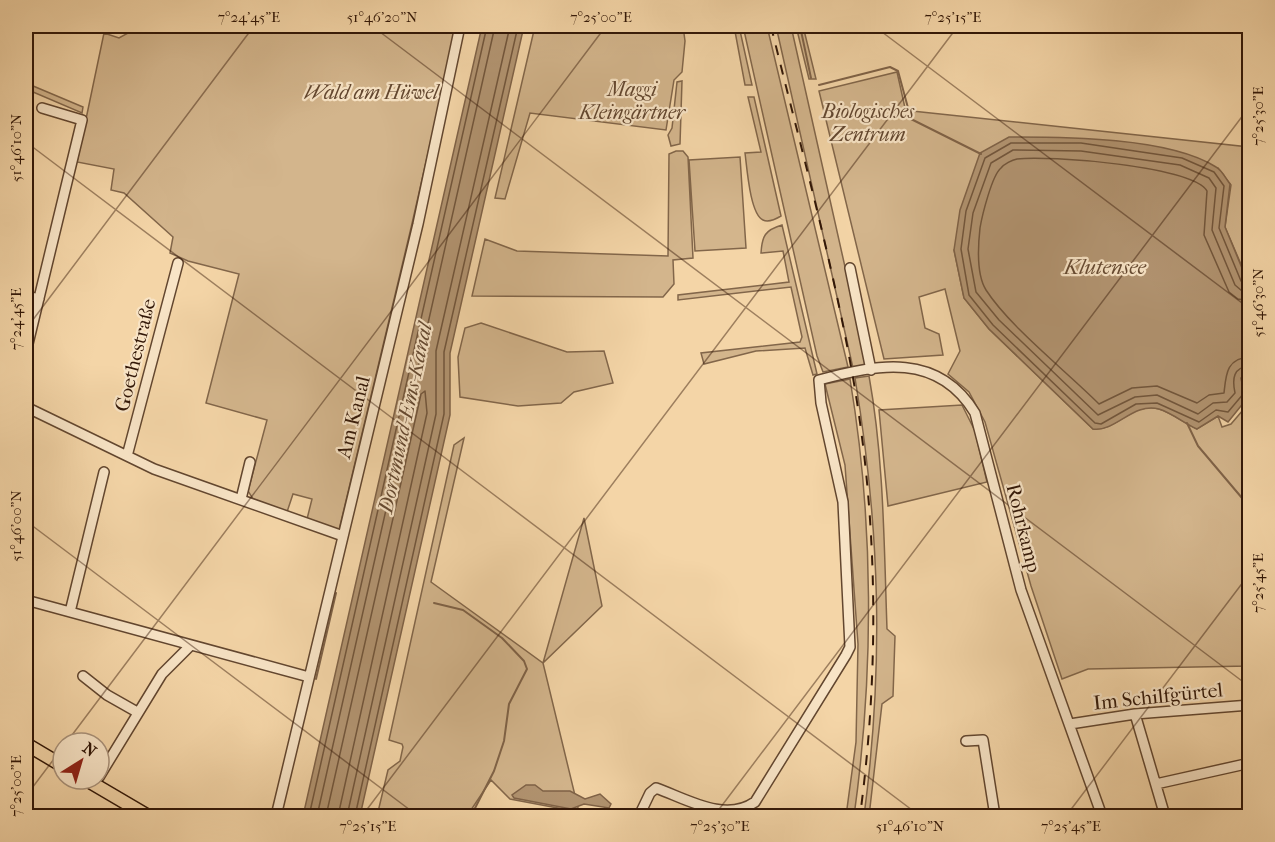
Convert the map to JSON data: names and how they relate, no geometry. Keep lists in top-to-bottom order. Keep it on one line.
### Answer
{"streets":{"street":["Goethestraße","Am Kanal","Rohrkamp","Im Schilfgürtel"]},"crossings":[["Rohrkamp","Im Schilfgürtel"]],"water":["Klutensee","Dortmund-Ems-Kanal"],"parks":["Maggi Kleingärtner","Wald am Hüwel","Biologisches Zentrum"],"north":"top right","coordinates":["7°24'45\"E","51°46'20\"N","7°25'00\"E","7°25'15\"E","7°25'30\"E","51°46'10\"N","51°46'30\"N","51°46'00\"N","7°25'45\"E"]}
